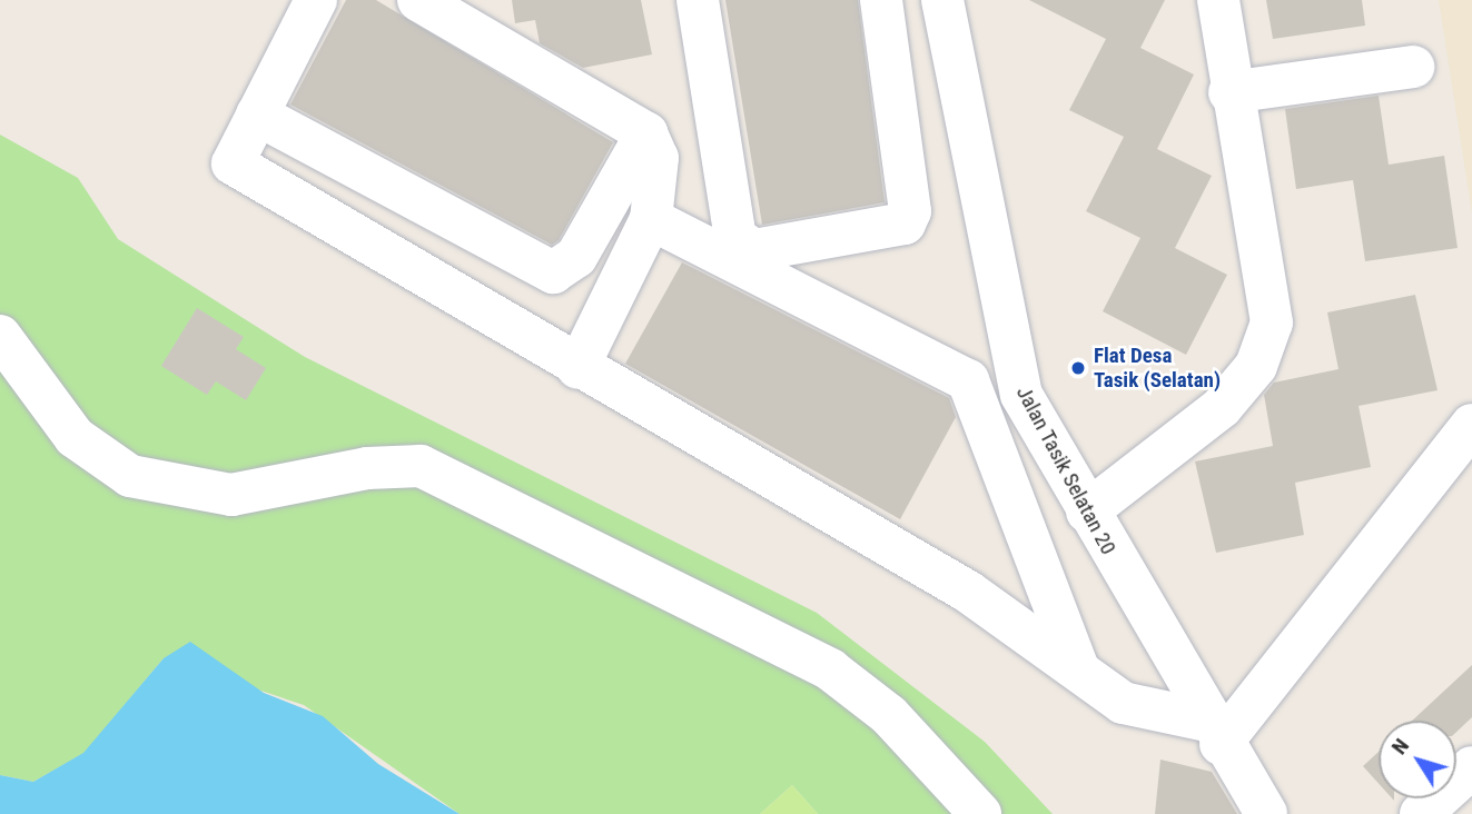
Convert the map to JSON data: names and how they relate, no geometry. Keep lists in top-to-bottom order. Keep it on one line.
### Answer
{"streets":{"street":["Jalan Tasik Selatan 20"]},"places":["Flat Desa Tasik (Selatan)"],"north":"top left"}
